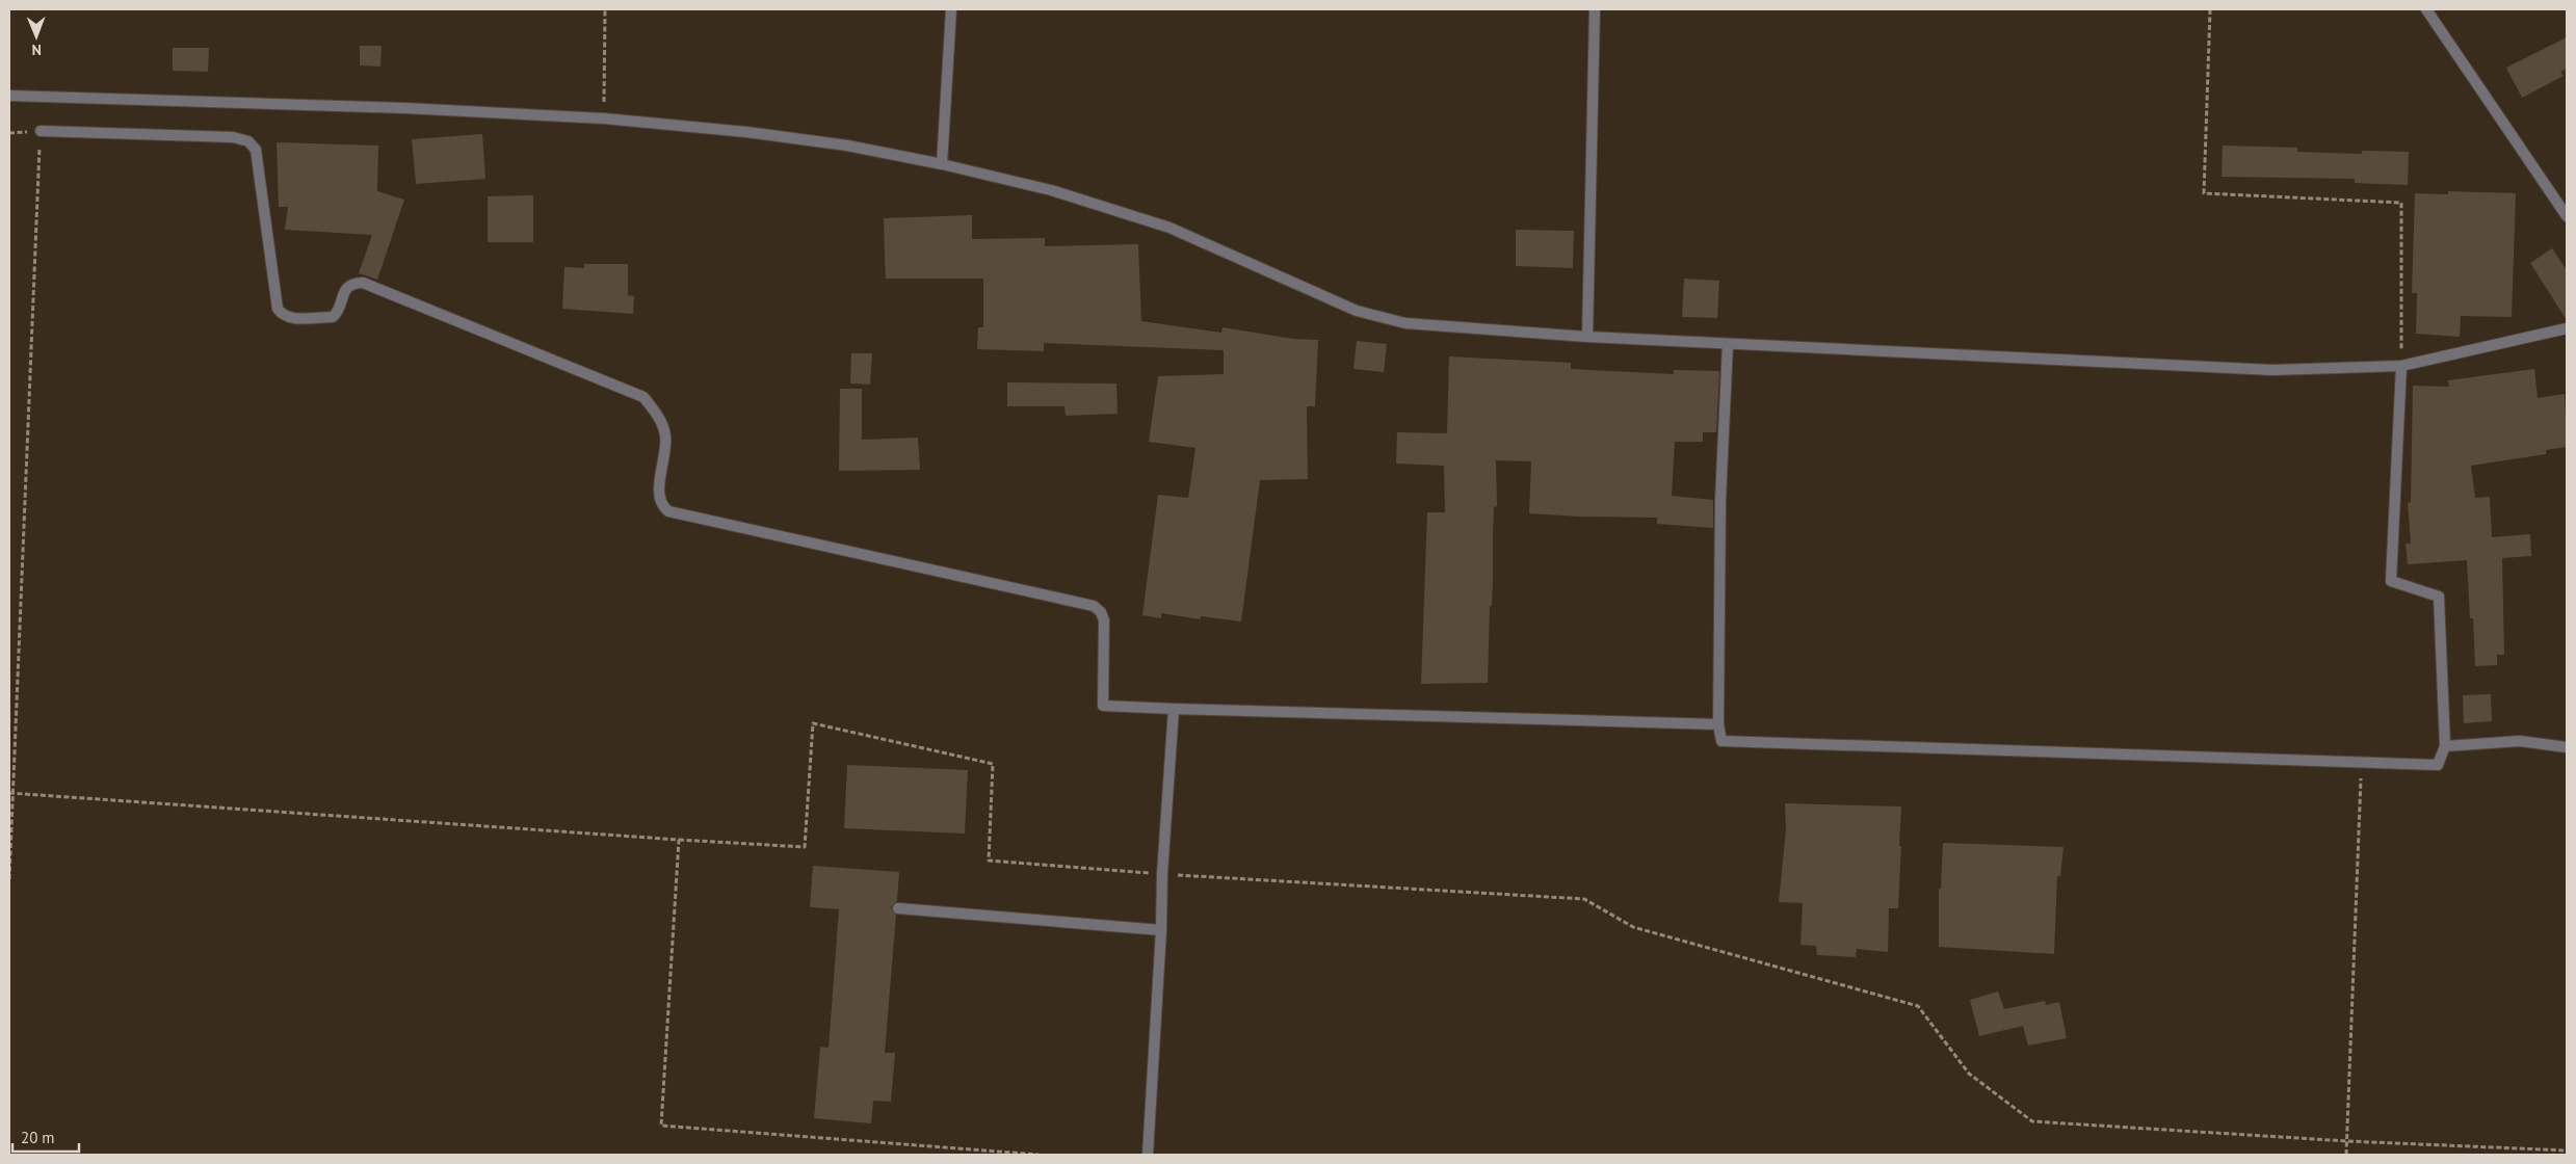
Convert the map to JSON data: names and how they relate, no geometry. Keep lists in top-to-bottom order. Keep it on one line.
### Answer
{"scale_bar":"20 m","north":"bottom"}
